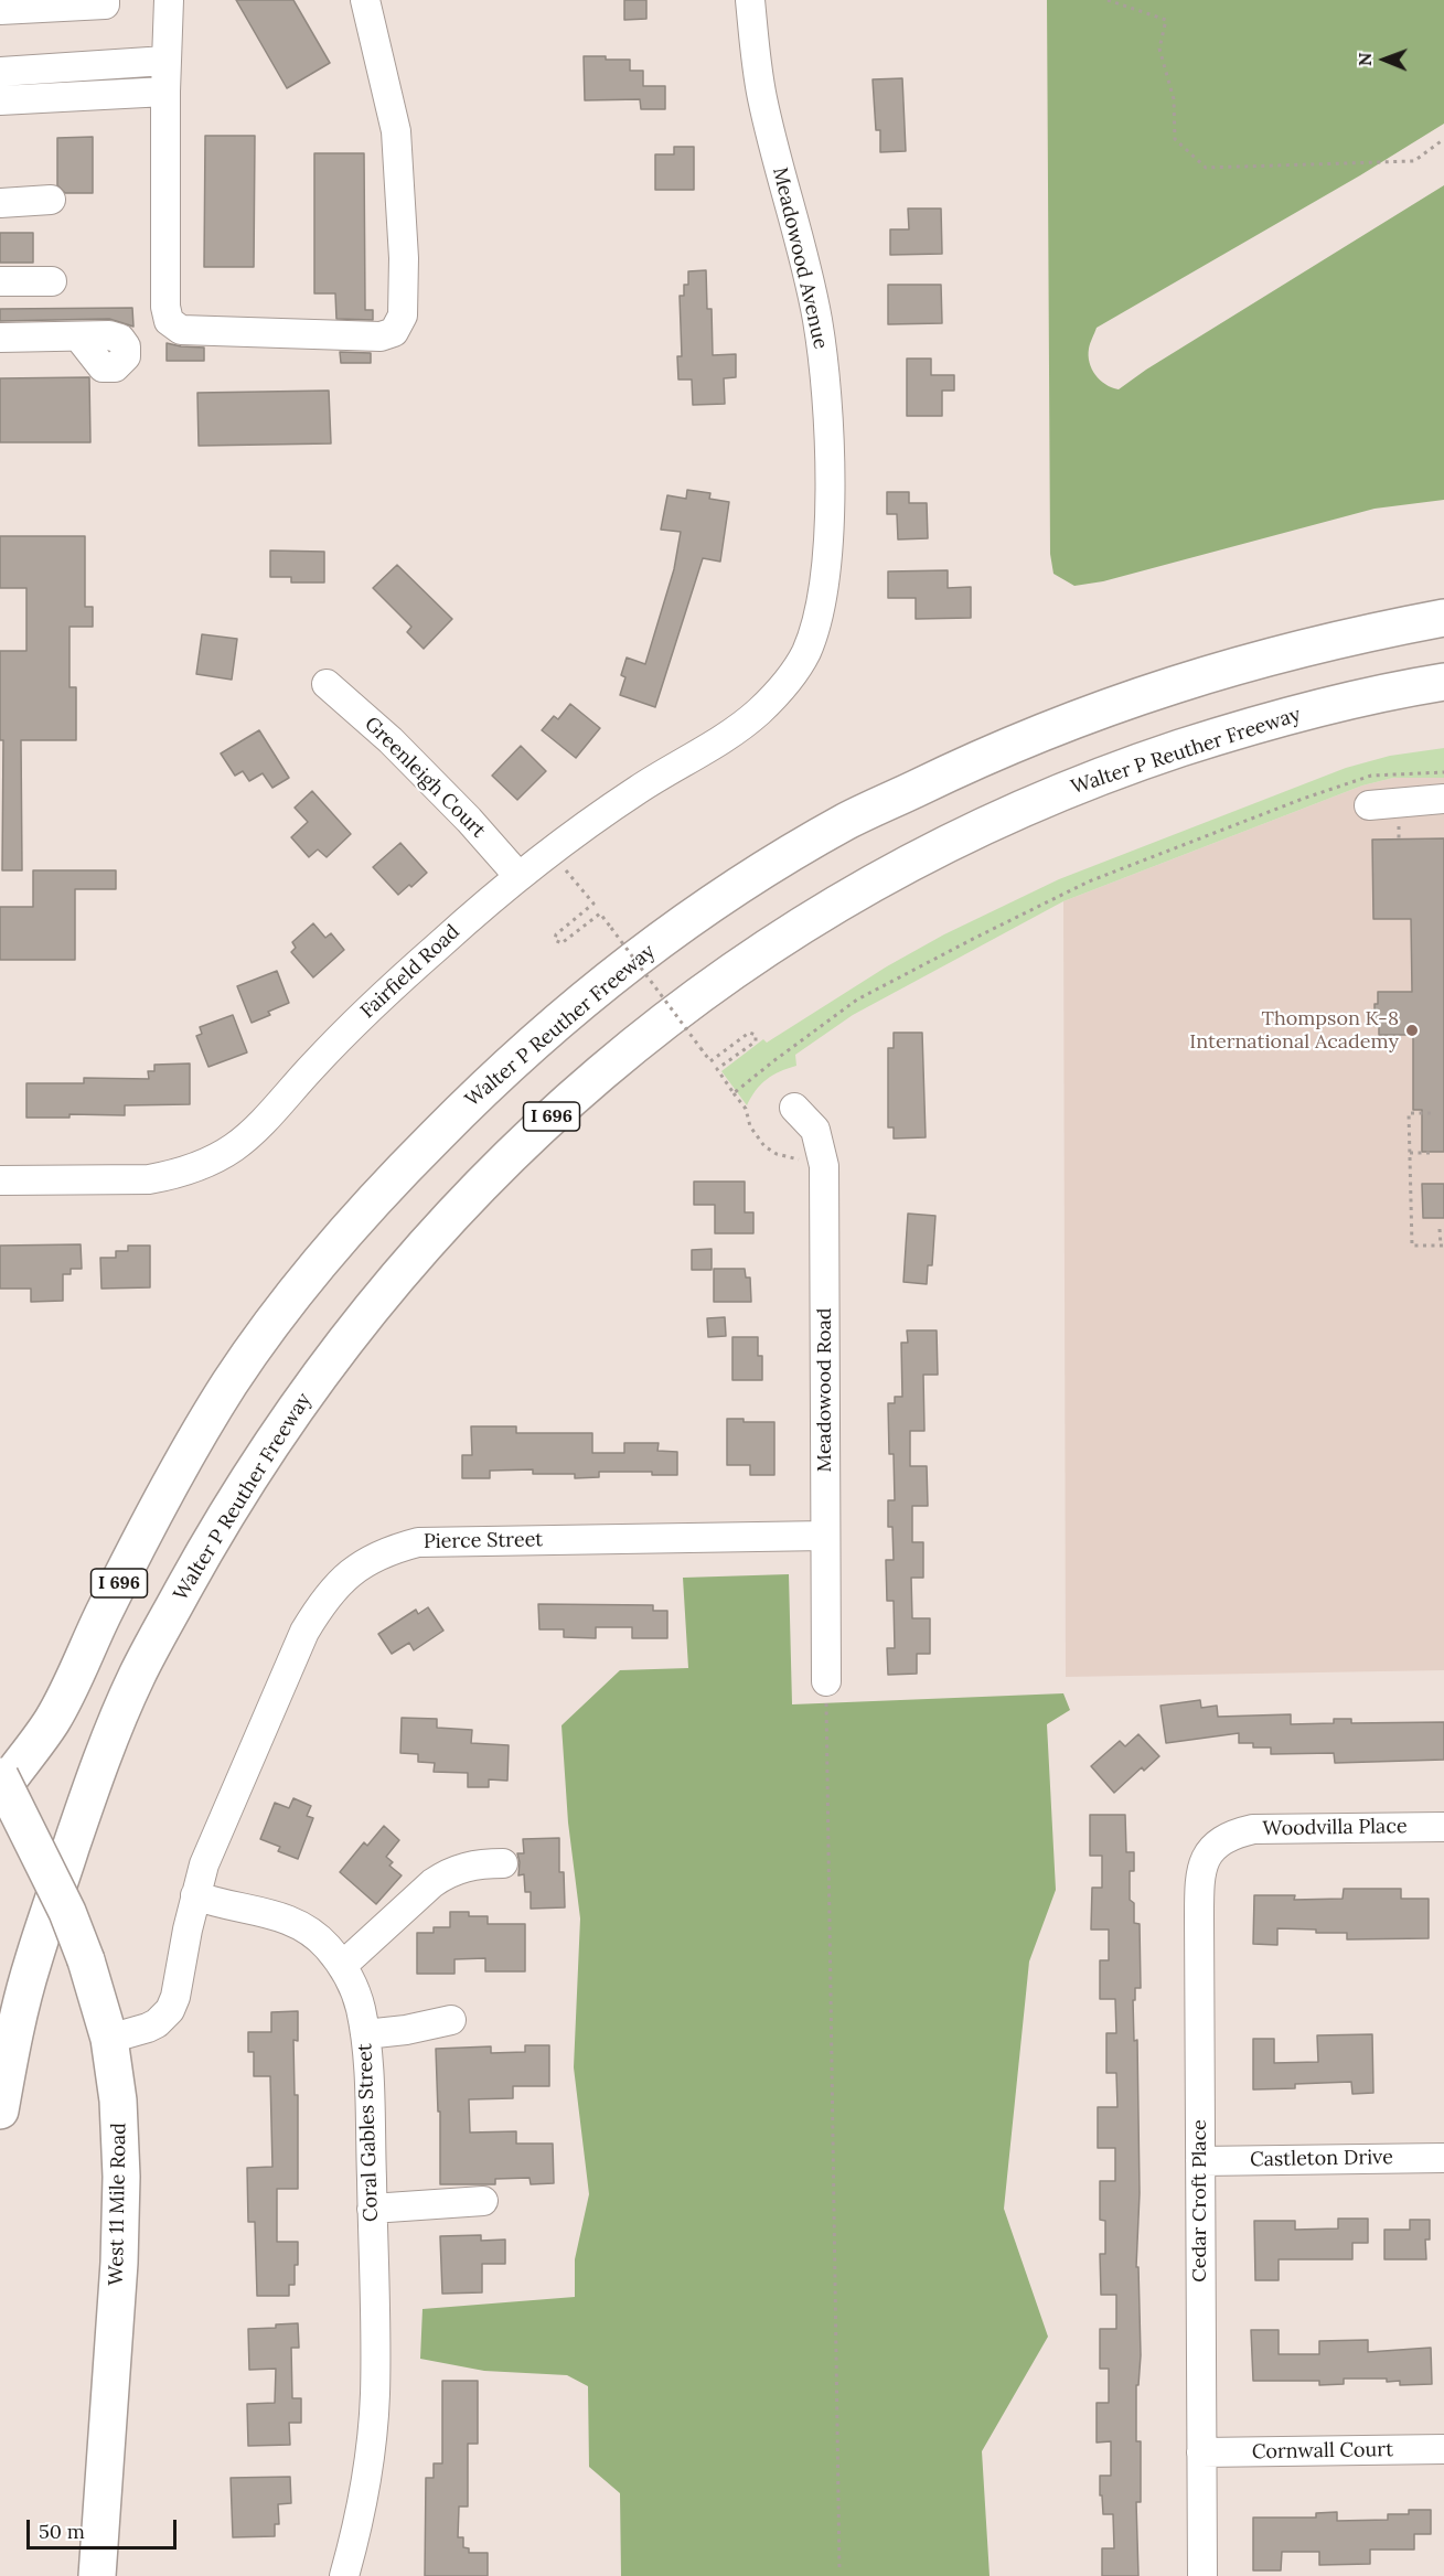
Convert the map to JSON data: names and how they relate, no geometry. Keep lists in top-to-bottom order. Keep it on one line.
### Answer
{"streets":{"main road":["Walter P Reuther Freeway","I 696","West 11 Mile Road"],"street":["Meadowood Avenue","Greenleigh Court","Fairfield Road","Meadowood Road","Pierce Street","Woodvilla Place","Coral Gables Street","Castleton Drive","Cedar Croft Place","Cornwall Court"]},"crossings":[["Meadowood Avenue","Fairfield Road"],["Greenleigh Court","Fairfield Road"],["Meadowood Road","Pierce Street"],["Pierce Street","Coral Gables Street"],["Woodvilla Place","Cedar Croft Place"],["Castleton Drive","Cedar Croft Place"],["Cedar Croft Place","Cornwall Court"]],"places":["Thompson K-8 International Academy"],"scale_bar":"50 m","north":"left"}
